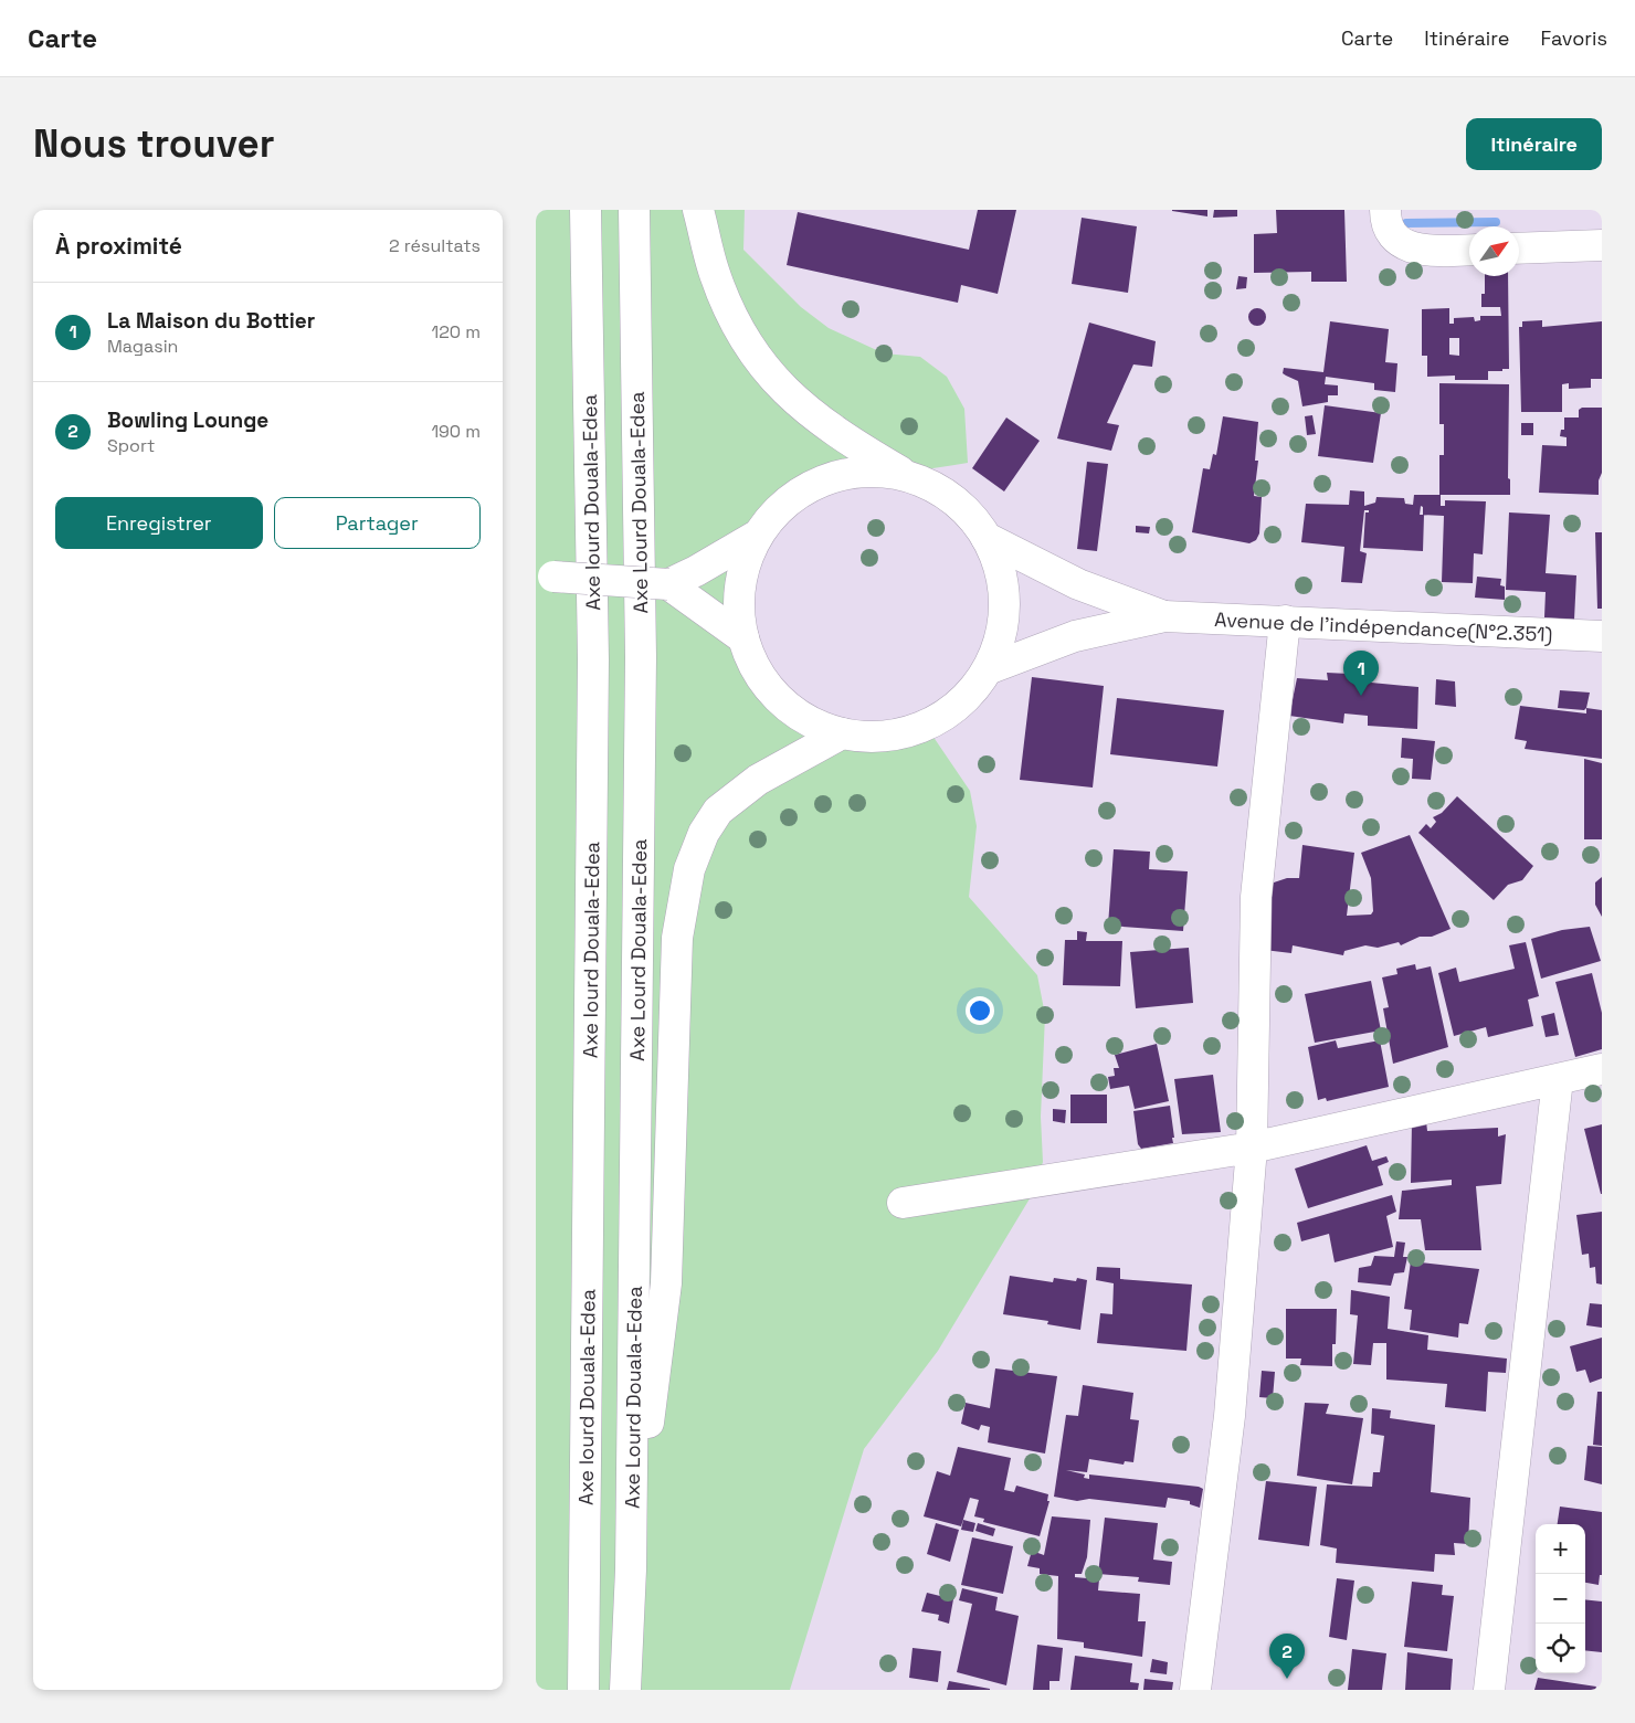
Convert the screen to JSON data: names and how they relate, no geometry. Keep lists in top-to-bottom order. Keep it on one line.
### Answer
{"streets":{"main road":["Axe lourd Douala-Edea","Axe Lourd Douala-Edea","Avenue de l'indépendance(N°2.351)"]},"north":"top right","page":{"header":"Carte","nav":["Carte","Itinéraire","Favoris"],"buttons":["Itinéraire",["Enregistrer","Partager"]],"title":"Nous trouver","heading":["À proximité","2 résultats"],"list":[{"mark":"1","name":"La Maison du Bottier","note":"Magasin","value":"120 m"},{"mark":"2","name":"Bowling Lounge","note":"Sport","value":"190 m"}],"pins":["1","2"],"map_buttons":["+","−"]}}
